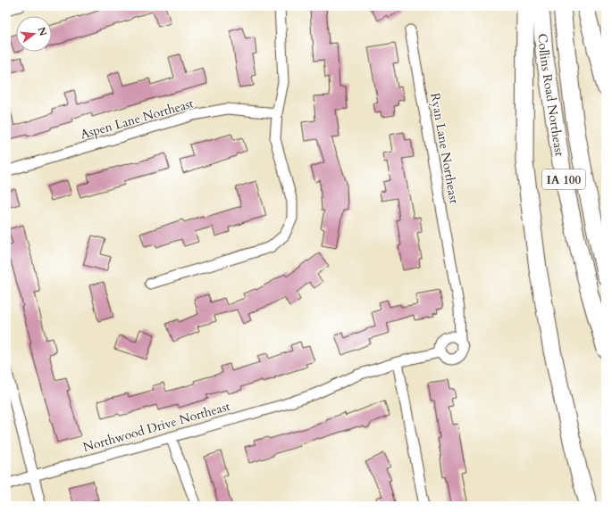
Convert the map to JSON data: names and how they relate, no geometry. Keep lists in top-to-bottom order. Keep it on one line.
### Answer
{"streets":{"highway":["Collins Road Northeast","IA 100"],"street":["Aspen Lane Northeast","Ryan Lane Northeast","Northwood Drive Northeast"]},"crossings":[["Ryan Lane Northeast","Northwood Drive Northeast"]],"north":"right"}
